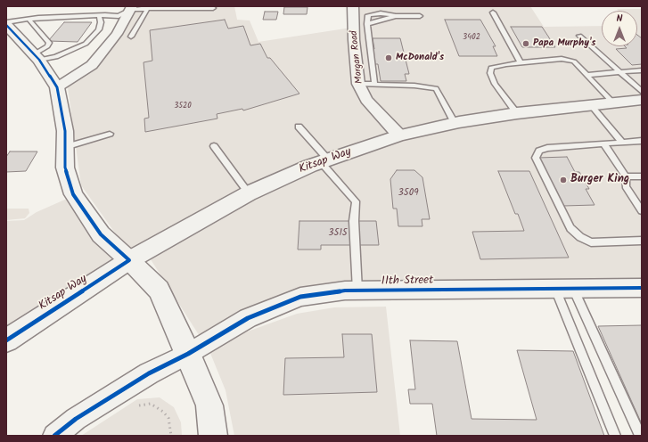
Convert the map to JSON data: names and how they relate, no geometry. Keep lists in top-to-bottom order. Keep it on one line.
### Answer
{"streets":{"main road":["Kitsap Way"],"street":["Morgan Road","11th Street"]},"crossings":[["Morgan Road","Kitsap Way"]],"places":["Papa Murphy's","McDonald's","Burger King"],"house_numbers":["3402","3520","3509","3515"],"north":"top"}
